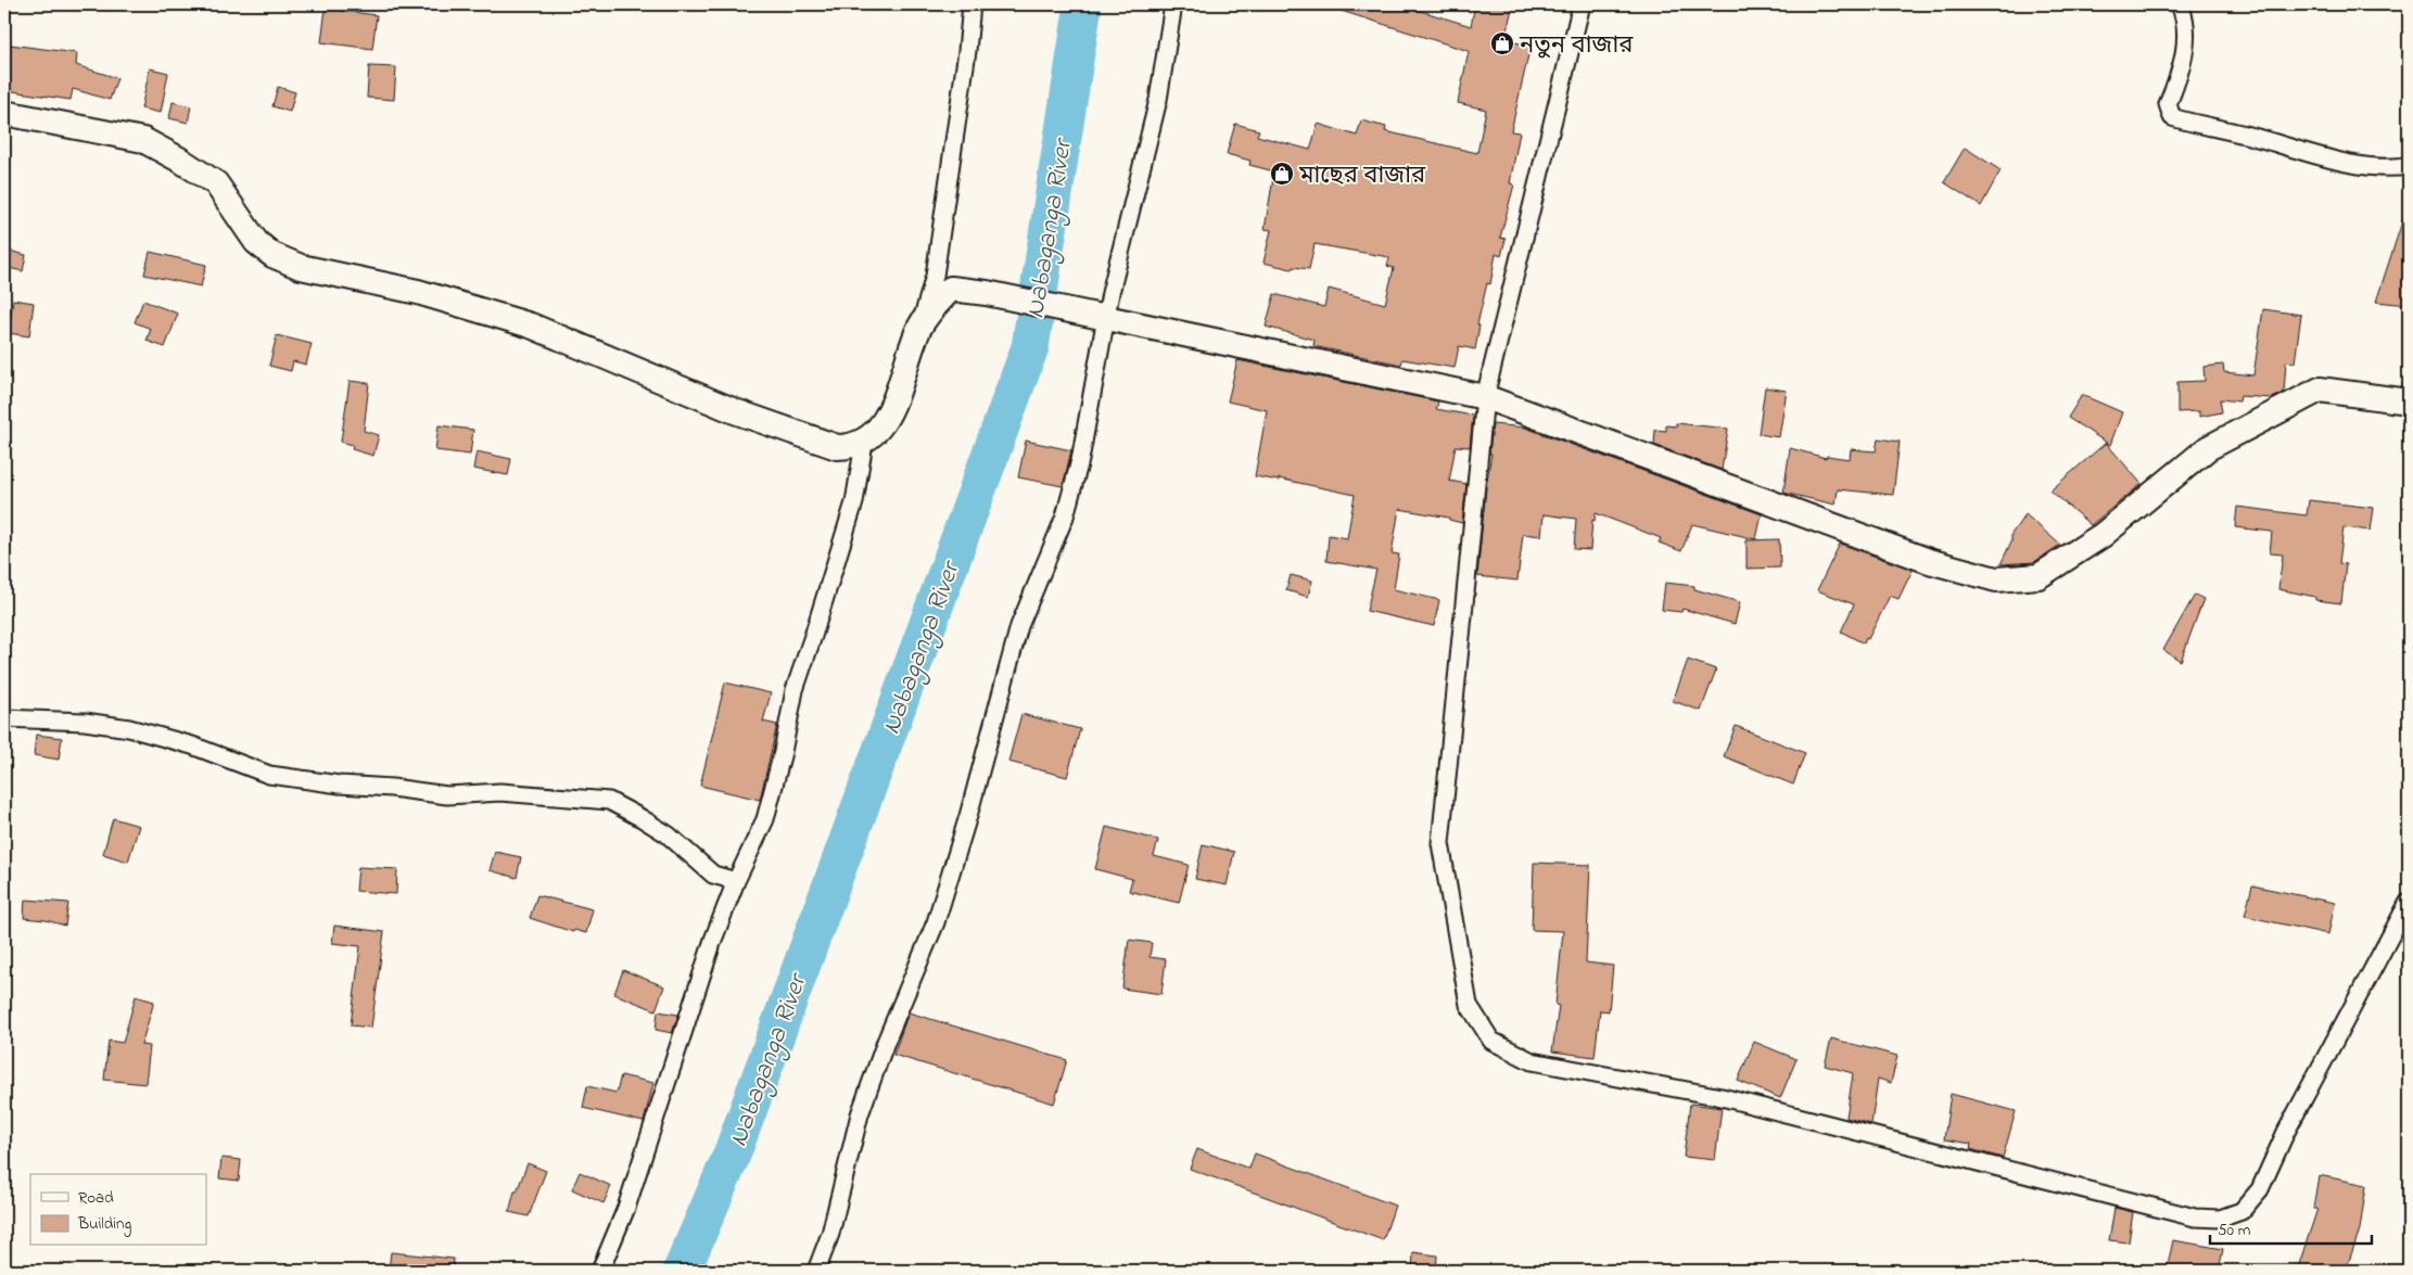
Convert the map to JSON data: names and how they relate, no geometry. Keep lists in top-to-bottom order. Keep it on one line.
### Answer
{"water":["Nabaganga River"],"places":{"shop":["নতুন বাজার","মাছের বাজার"]},"legend":["Road","Building"],"scale_bar":"50 m"}
